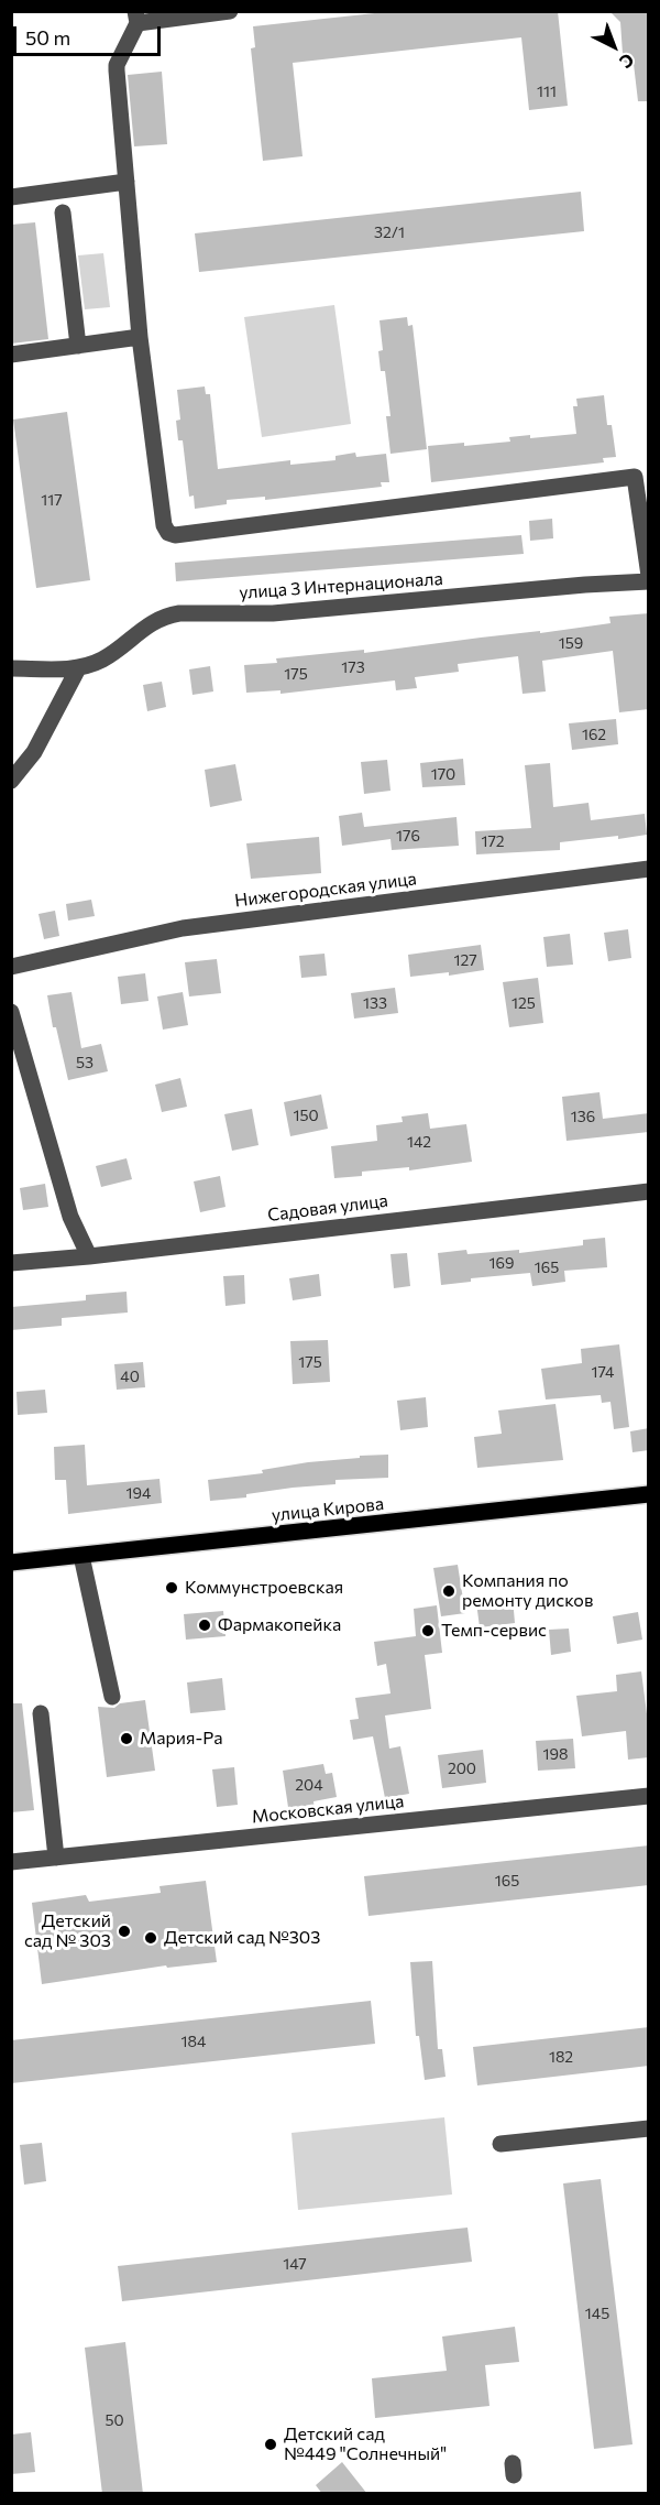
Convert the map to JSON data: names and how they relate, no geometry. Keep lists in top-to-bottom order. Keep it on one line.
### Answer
{"streets":{"main road":["улица Кирова"],"street":["улица 3 Интернационала","Нижегородская улица","Садовая улица","Московская улица"]},"places":["Коммунстроевская","Компания по ремонту дисков","Фармакопейка","Темп-сервис","Мария-Ра","Детский сад № 303","Детский сад №303","Детский сад №449 \"Солнечный\""],"house_numbers":["111","32/1","117","159","173","175","162","170","176","172","127","133","125","53","150","136","142","169","165","175","174","40","194","198","200","204","165","184","182","147","145","50"],"scale_bar":"50 m","north":"bottom right"}
